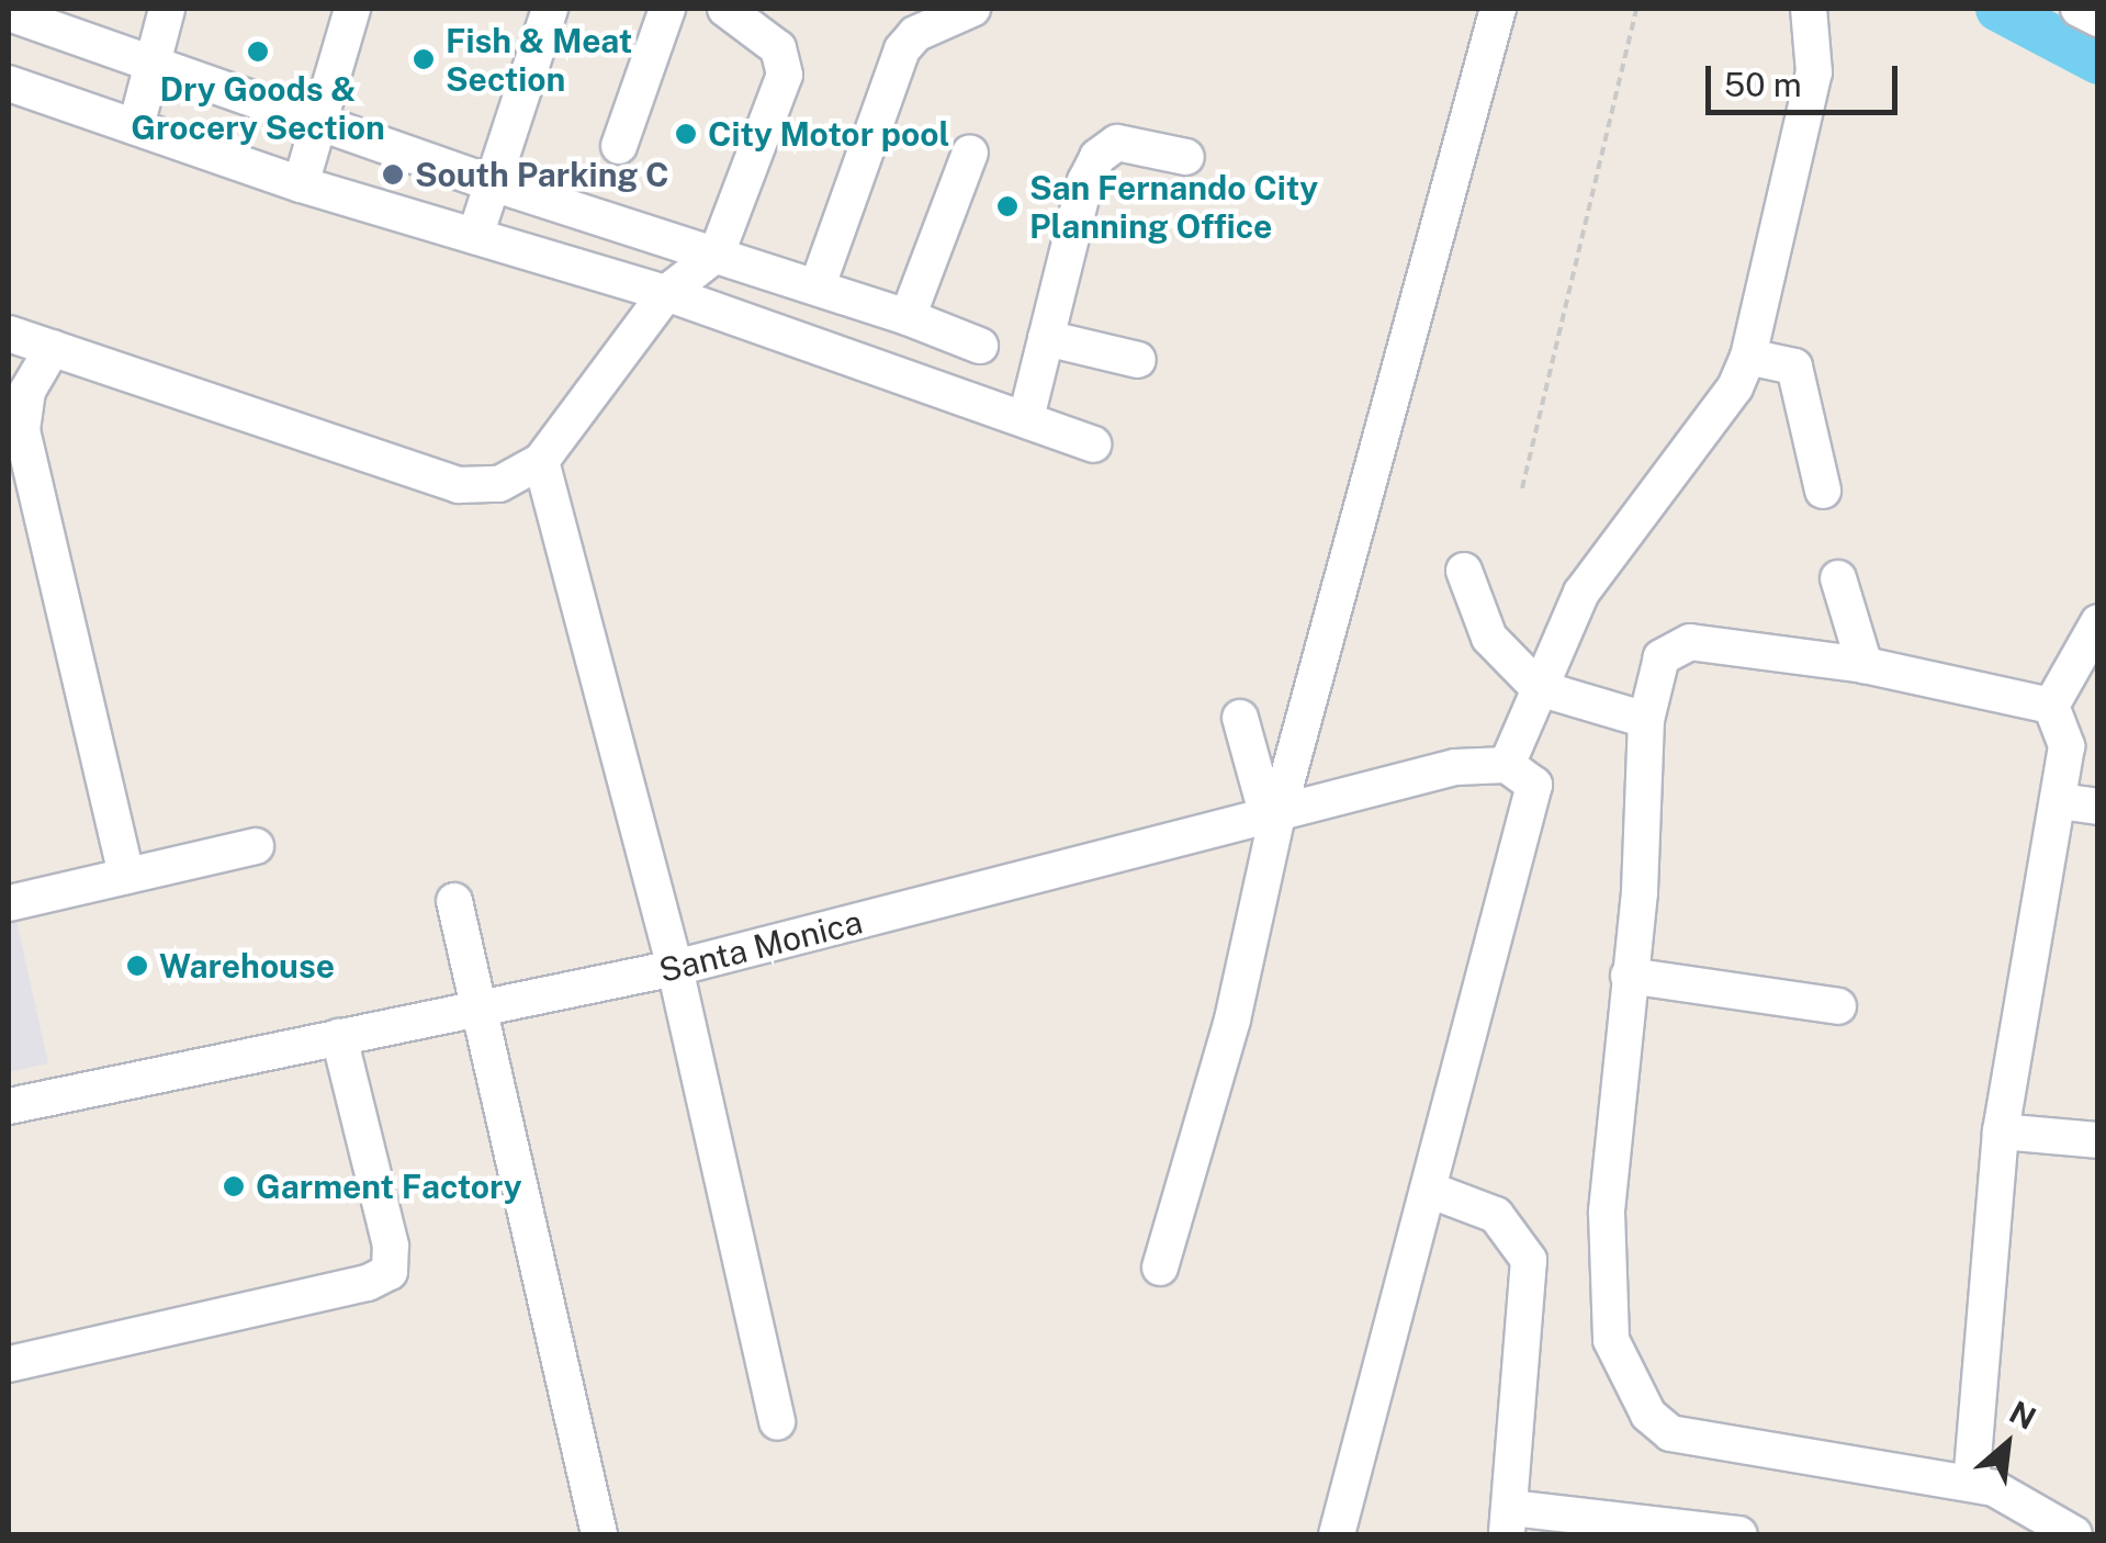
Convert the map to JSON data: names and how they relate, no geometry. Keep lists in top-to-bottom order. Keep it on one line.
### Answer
{"streets":{"street":["Santa Monica"]},"places":["Dry Goods & Grocery Section","Fish & Meat Section","City Motor pool","South Parking C","San Fernando City Planning Office","Warehouse","Garment Factory"],"scale_bar":"50 m","north":"top right"}
